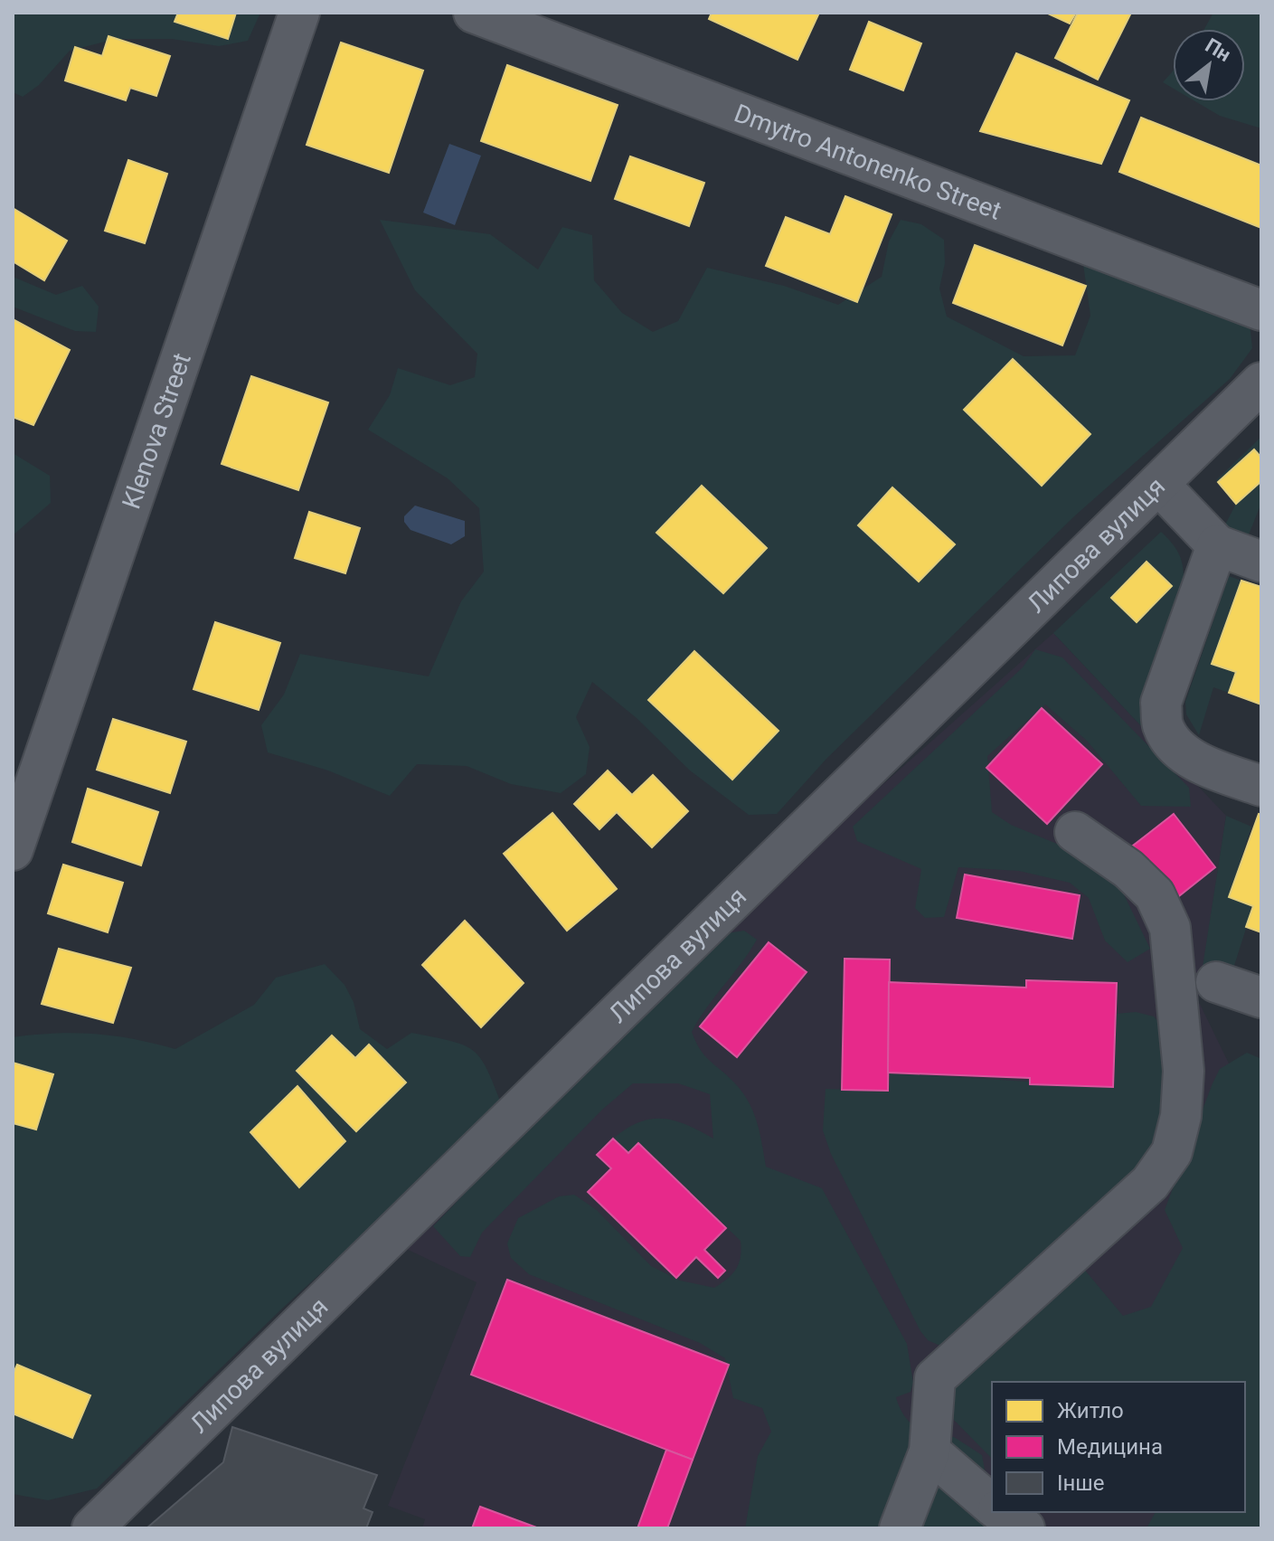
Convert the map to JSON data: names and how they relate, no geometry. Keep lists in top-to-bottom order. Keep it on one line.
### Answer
{"streets":{"street":["Dmytro Antonenko Street","Klenova Street","Липова вулиця"]},"legend":["Житло","Медицина","Інше"],"north":"top right"}
